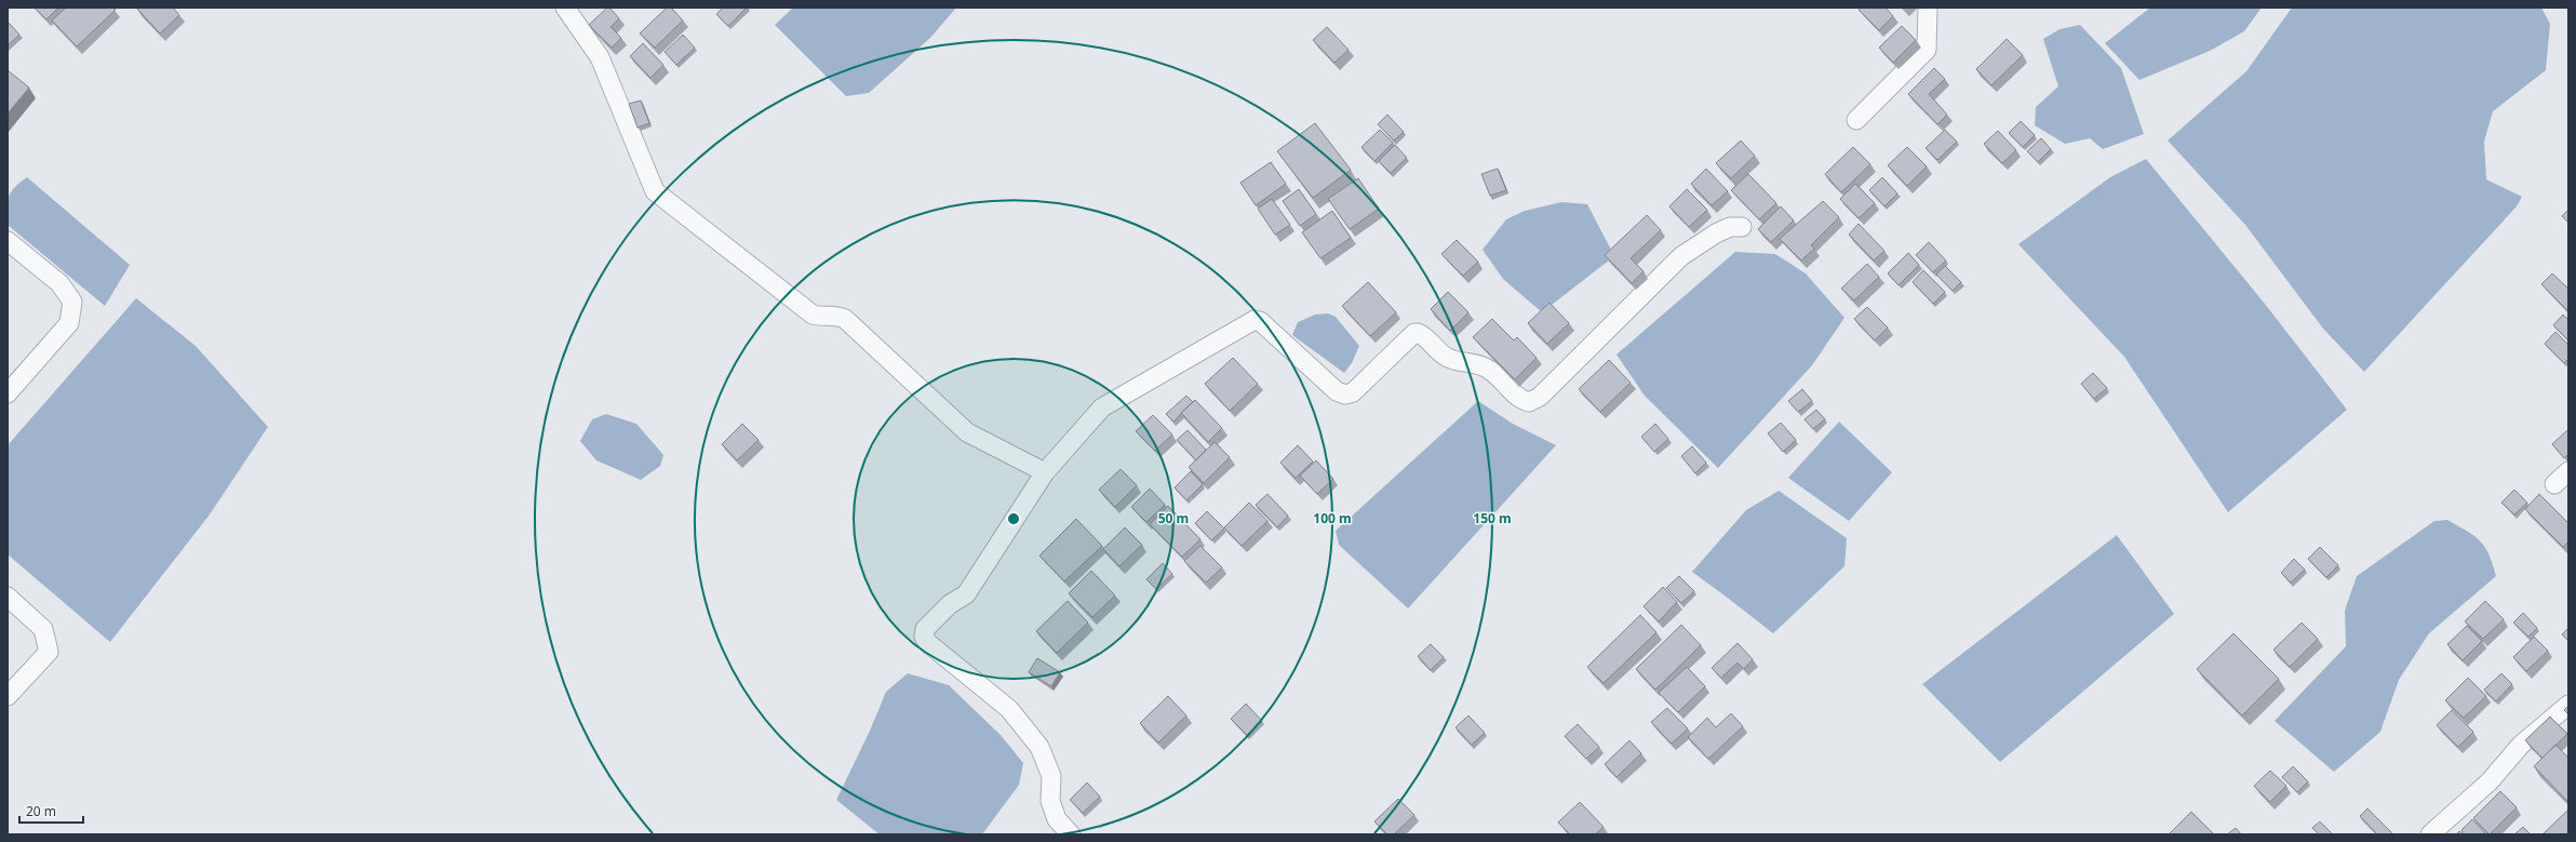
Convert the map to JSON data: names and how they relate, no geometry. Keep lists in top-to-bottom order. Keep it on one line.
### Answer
{"scale_bar":"20 m","rings":["50 m","100 m","150 m"]}
